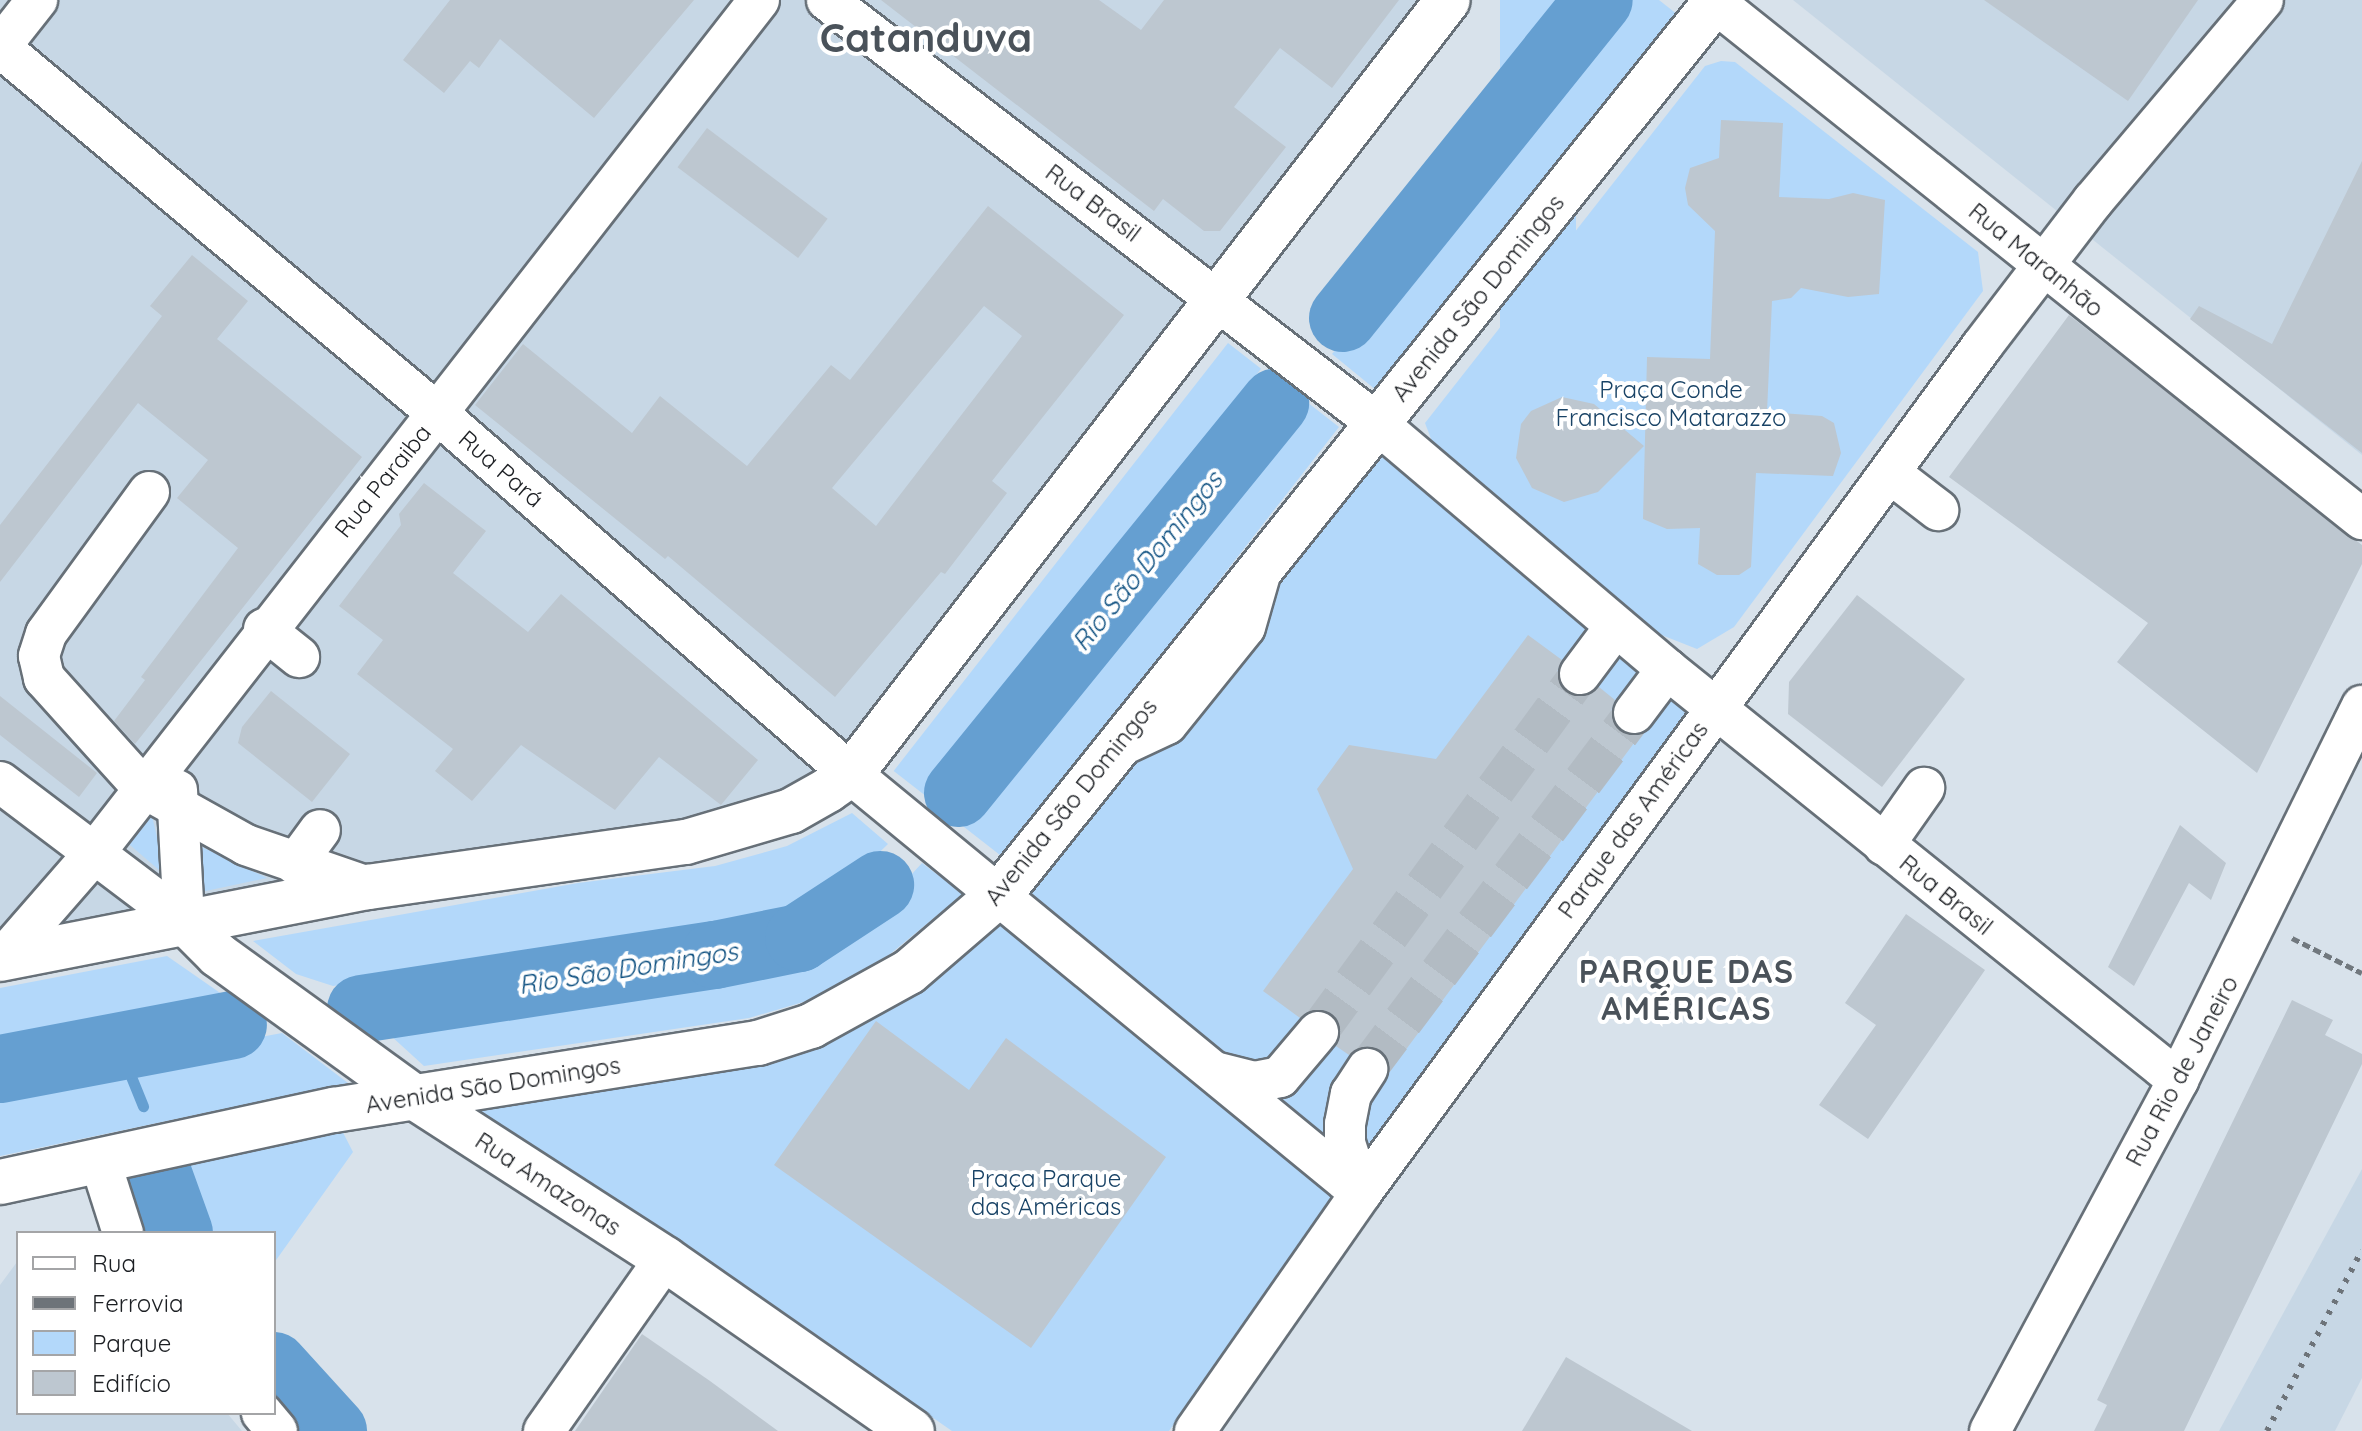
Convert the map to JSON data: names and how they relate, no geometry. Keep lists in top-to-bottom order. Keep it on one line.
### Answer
{"streets":{"main road":["Avenida São Domingos","Rua Amazonas"],"street":["Rua Brasil","Rua Maranhão","Rua Pará","Rua Paraiba","Parque das Américas","Rua Rio de Janeiro"]},"crossings":[["Rua Brasil","Avenida São Domingos"],["Rua Brasil","Parque das Américas"],["Rua Brasil","Rua Rio de Janeiro"],["Rua Maranhão","Avenida São Domingos"],["Avenida São Domingos","Rua Pará"],["Avenida São Domingos","Parque das Américas"],["Avenida São Domingos","Rua Amazonas"],["Rua Pará","Rua Paraiba"],["Rua Paraiba","Rua Amazonas"]],"districts":["Catanduva","PARQUE DAS AMÉRICAS"],"water":["Rio São Domingos"],"parks":["Praça Conde Francisco Matarazzo","Praça Parque das Américas"],"legend":["Rua","Ferrovia","Parque","Edifício"]}
